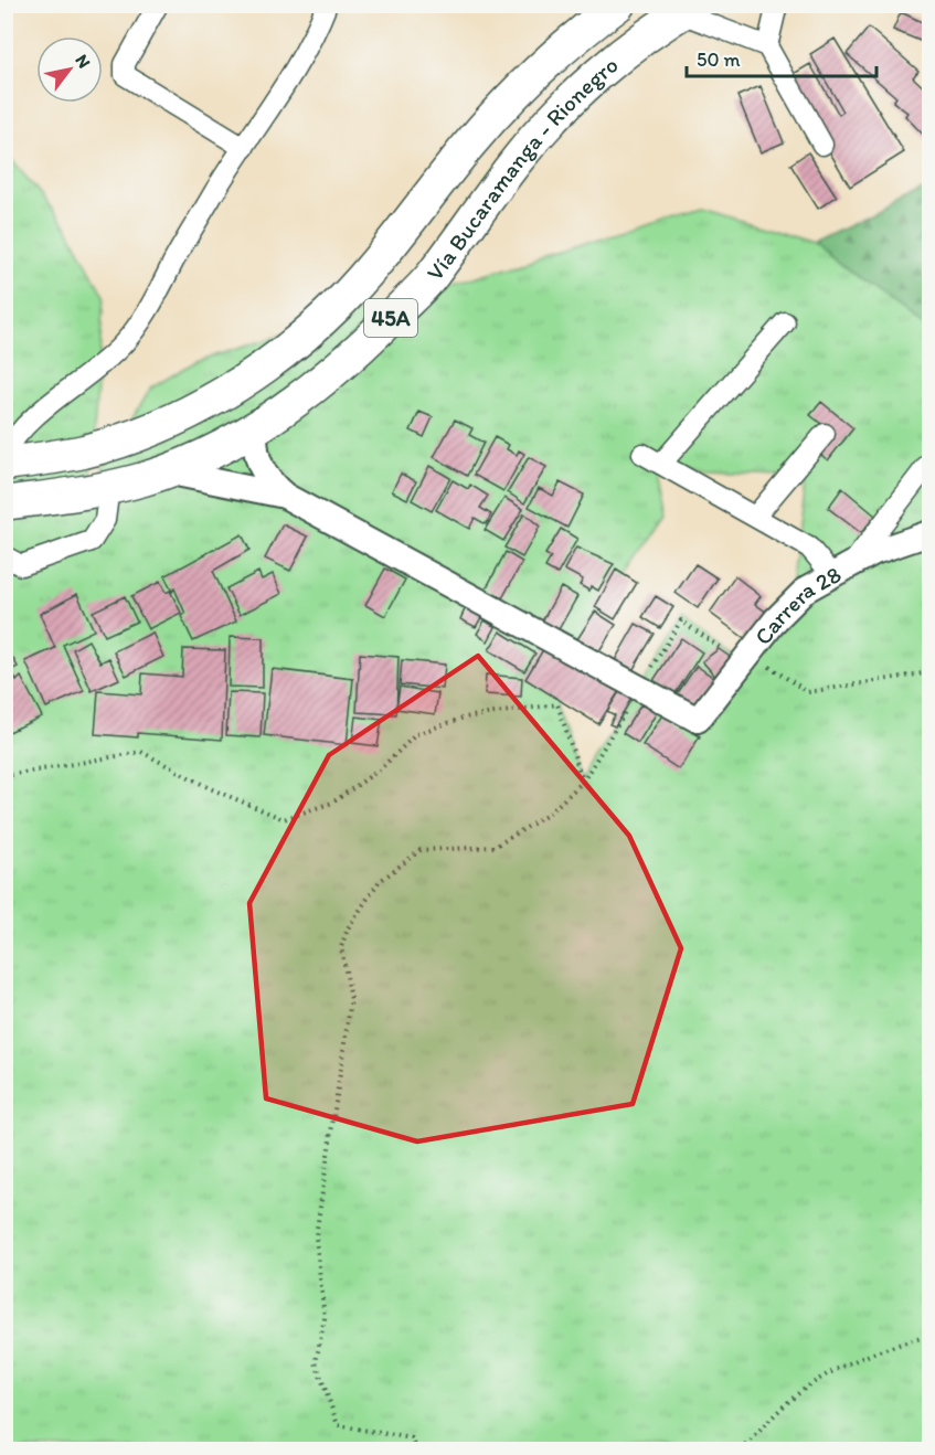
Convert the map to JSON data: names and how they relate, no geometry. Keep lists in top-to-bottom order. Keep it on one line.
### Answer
{"streets":{"highway":["Vía Bucaramanga - Rionegro","45A"],"street":["Carrera 28"]},"scale_bar":"50 m","north":"top right"}
